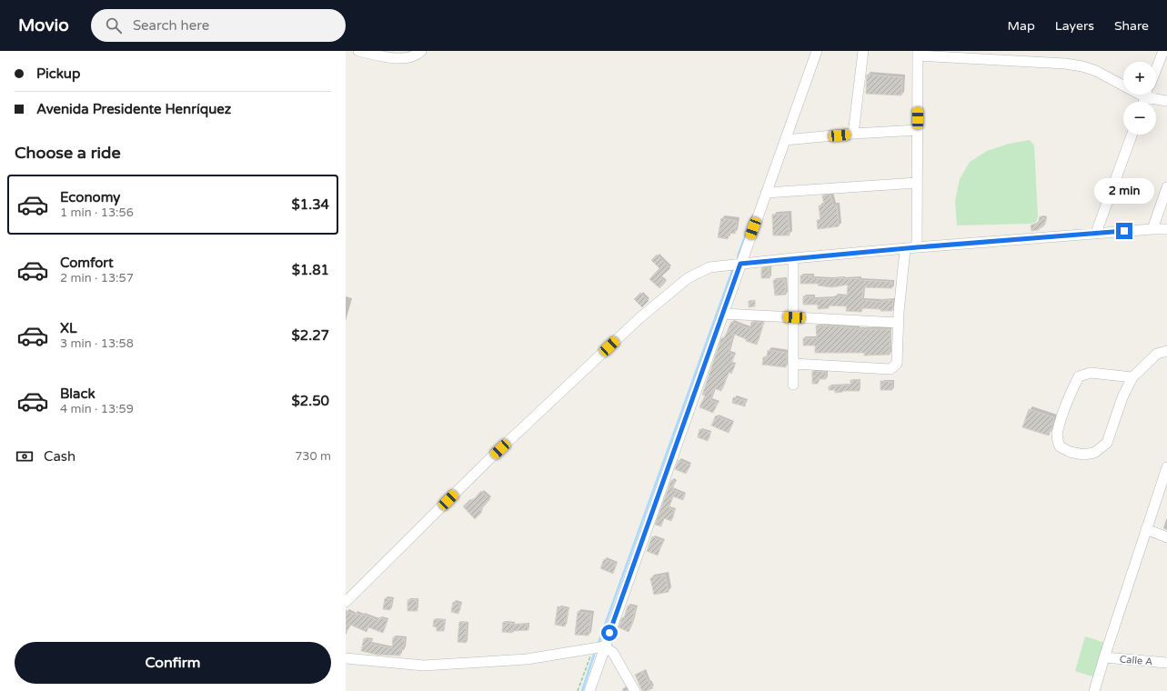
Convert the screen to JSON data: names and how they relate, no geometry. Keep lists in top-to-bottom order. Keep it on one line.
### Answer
{"streets":{"street":["Calle A"]},"page":{"header":"Movio","search":"Search here","nav":["Map","Layers","Share"],"banner":["Pickup","Avenida Presidente Henríquez"],"map_buttons":["+","−"],"heading":"Choose a ride","list":[{"name":"Economy","note":"1 min · 13:56","value":"$1.34"},{"name":"Comfort","note":"2 min · 13:57","value":"$1.81"},{"name":"XL","note":"3 min · 13:58","value":"$2.27"},{"name":"Black","note":"4 min · 13:59","value":"$2.50"}],"bubble":"2 min","pay":["Cash","730 m"],"buttons":"Confirm"}}
